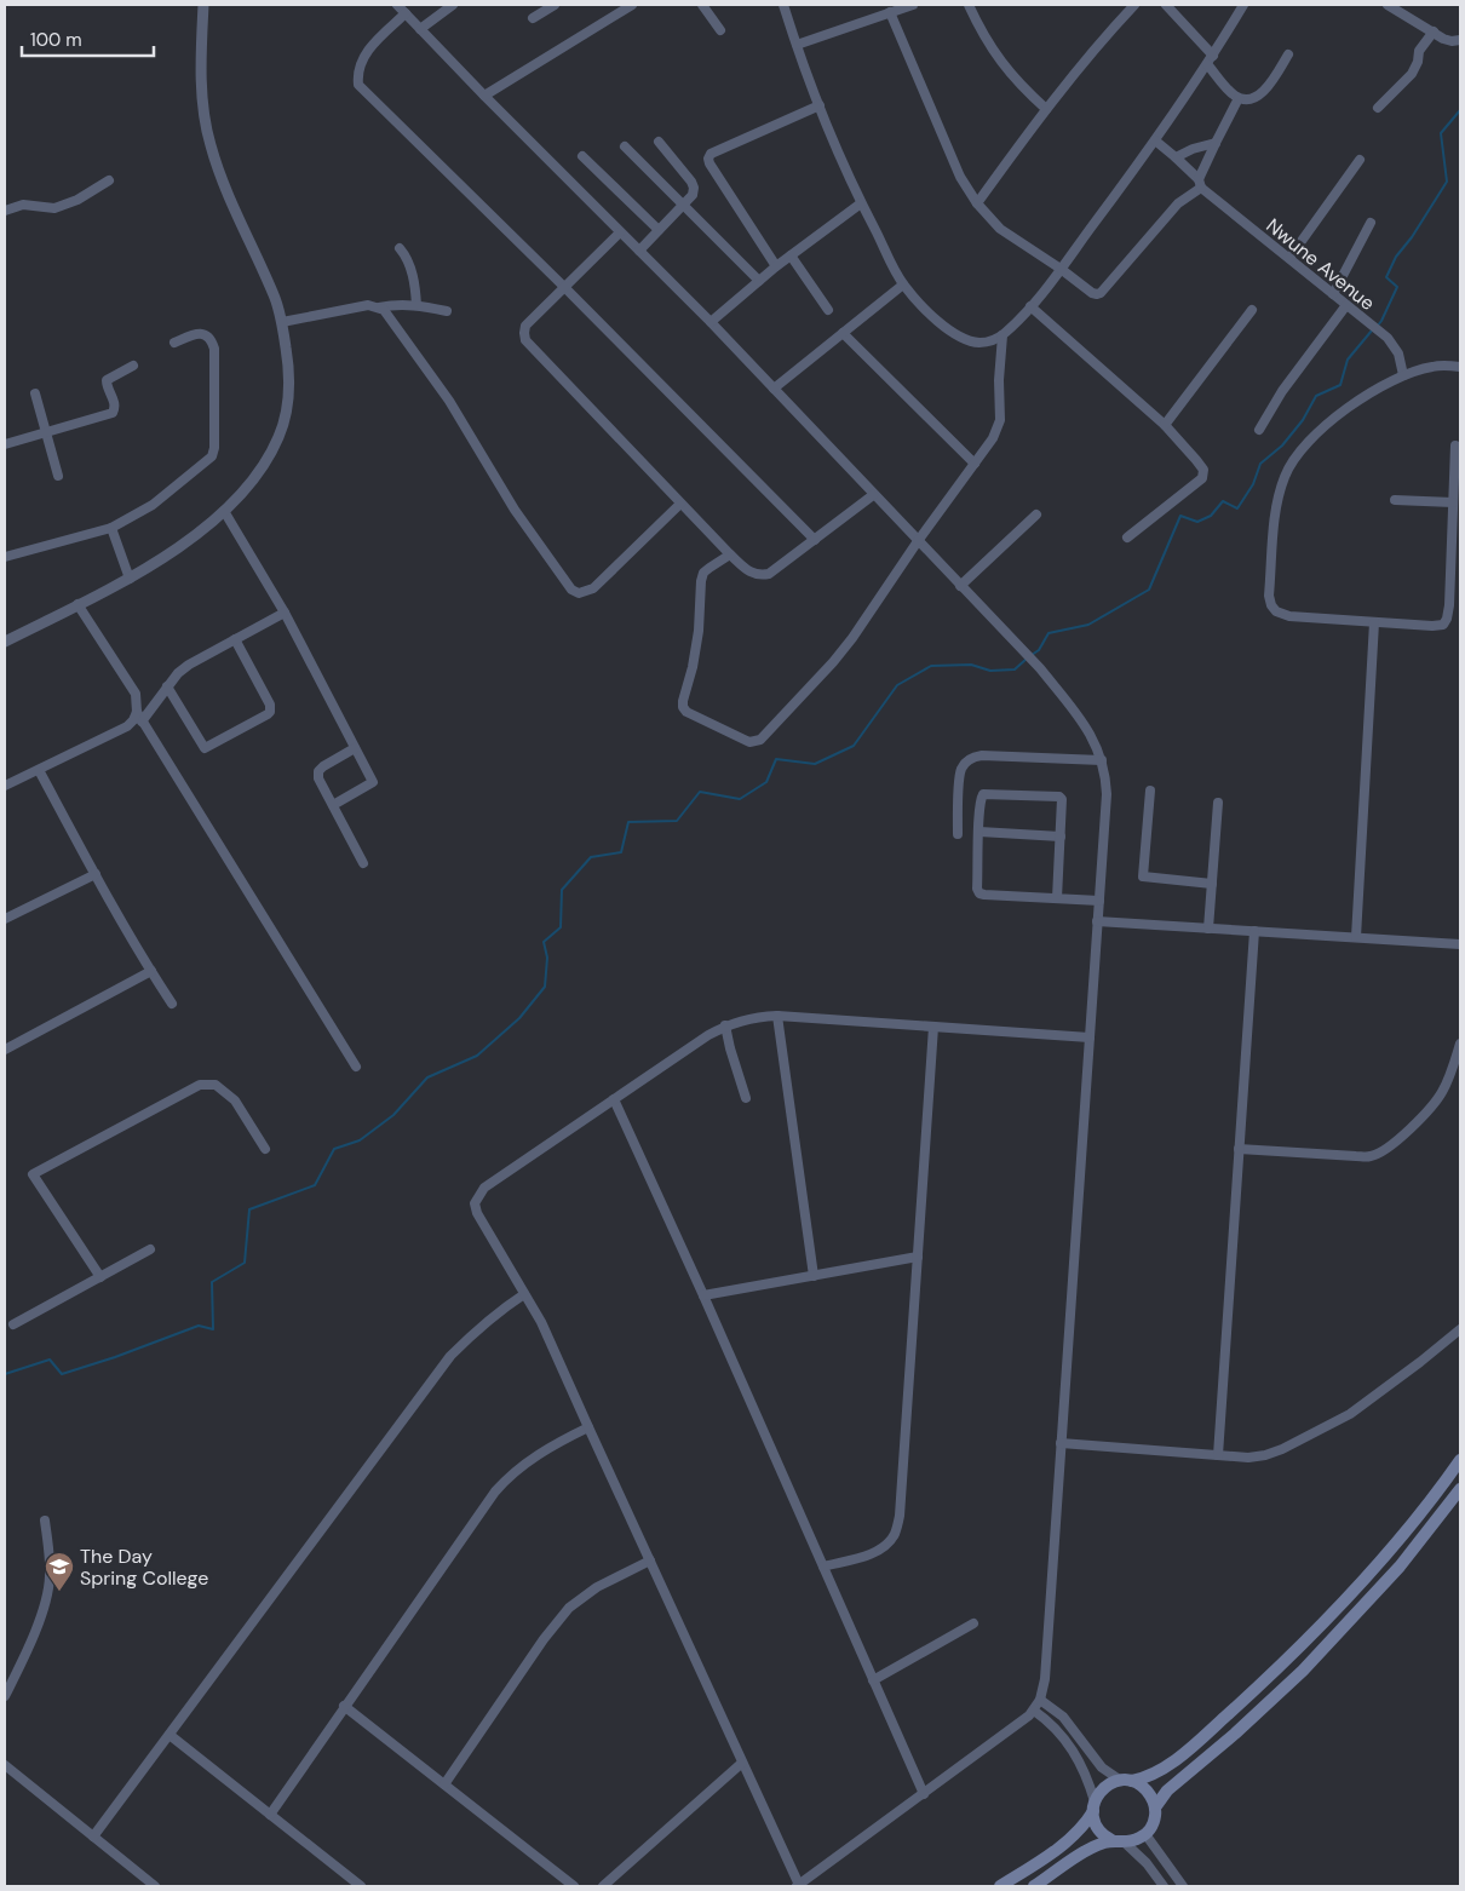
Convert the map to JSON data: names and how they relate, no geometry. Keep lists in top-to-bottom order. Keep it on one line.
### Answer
{"streets":{"street":["Nwune Avenue"]},"places":{"school or university":["The Day Spring College"]},"scale_bar":"100 m"}
